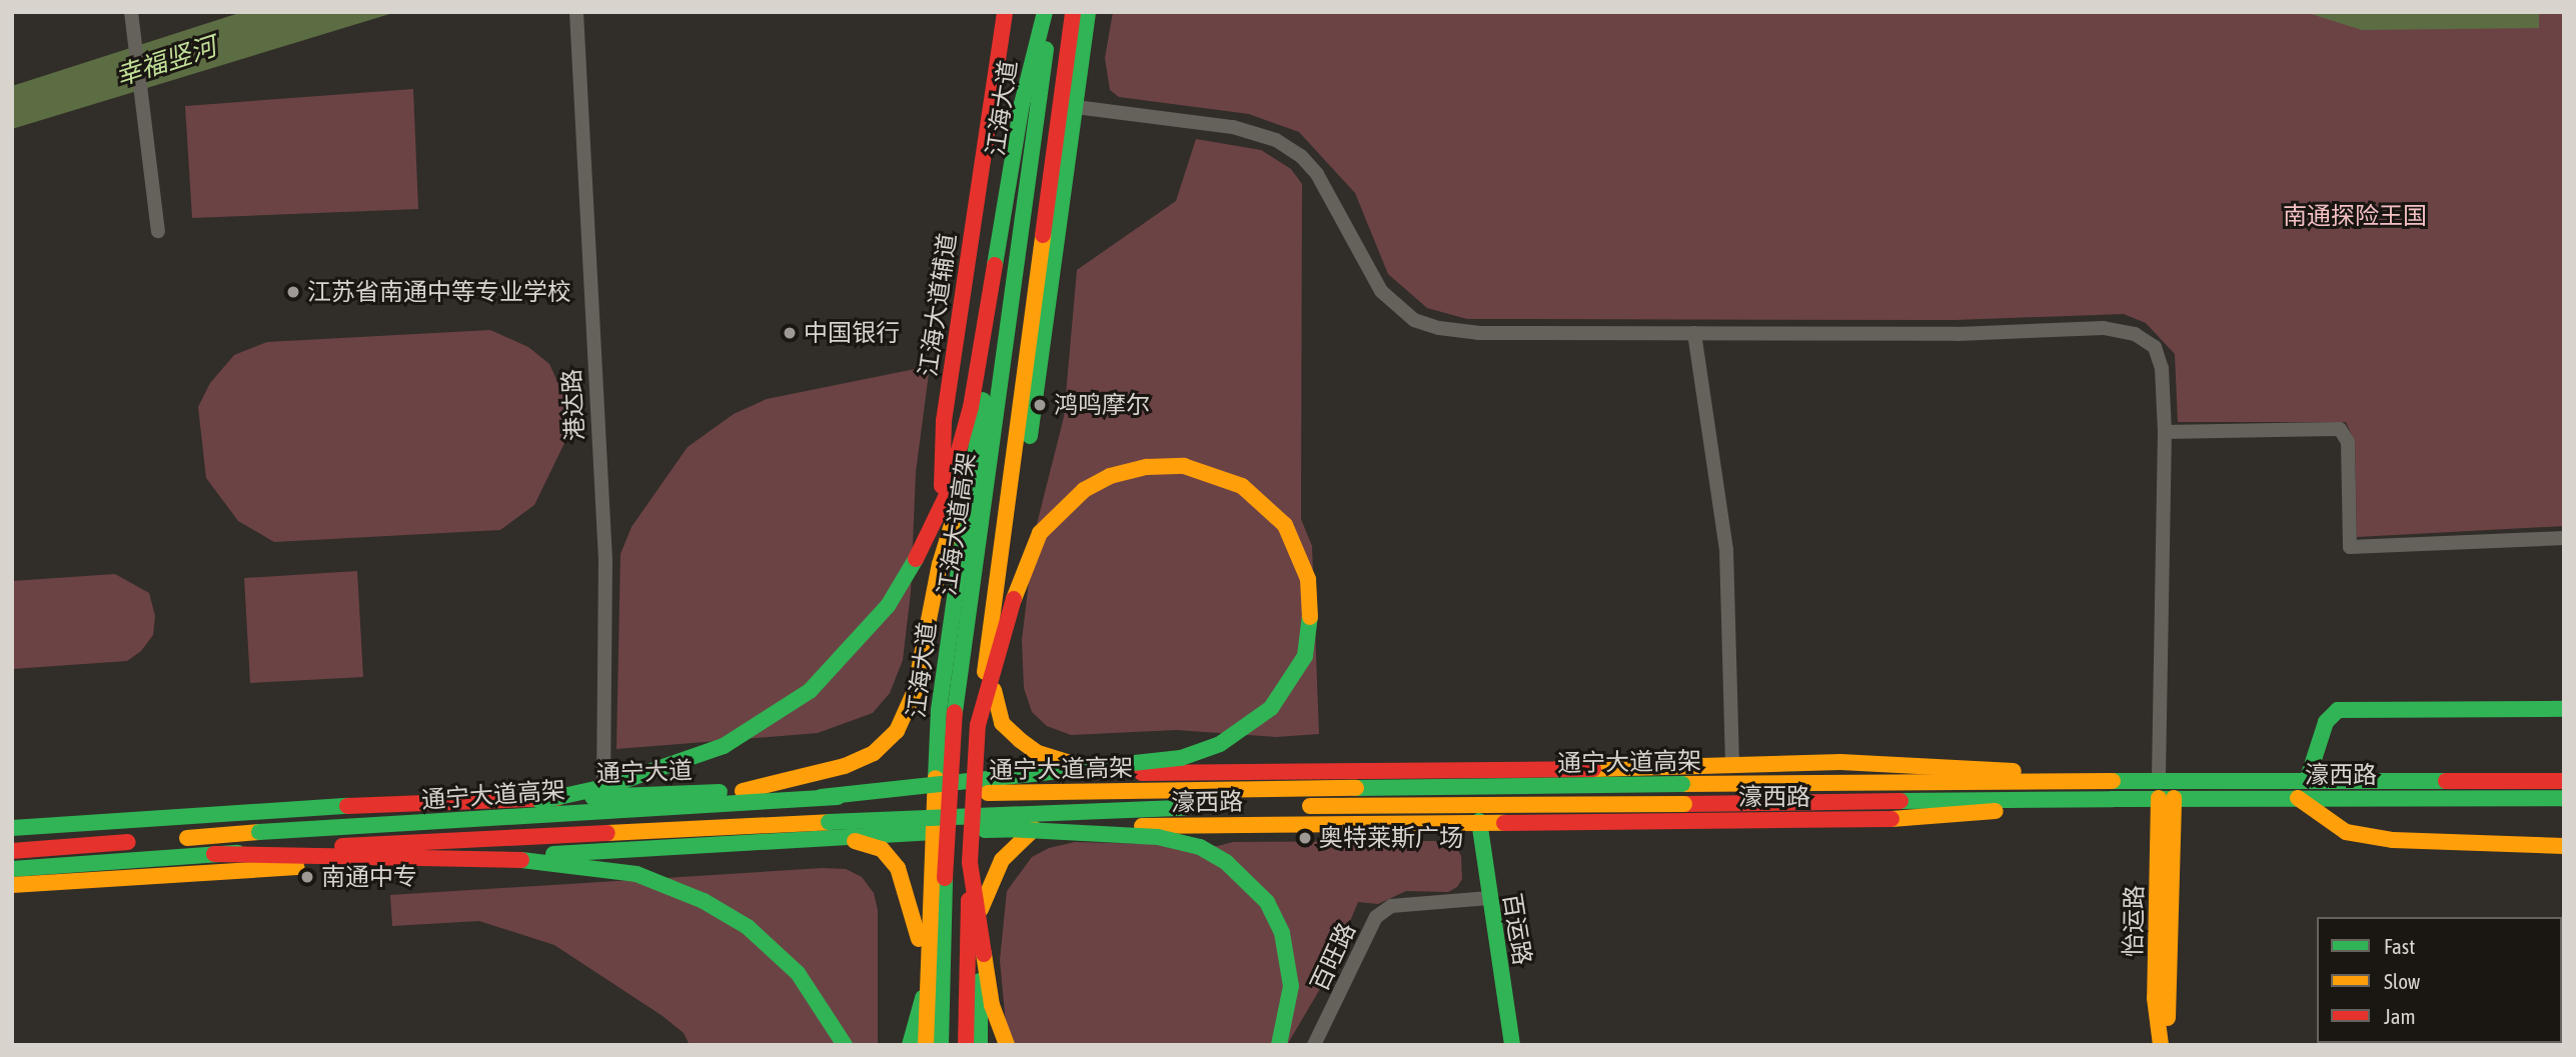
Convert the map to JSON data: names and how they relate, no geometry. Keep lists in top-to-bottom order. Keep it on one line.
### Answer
{"streets":{"main road":["江海大道","江海大道辅道","江海大道高架","通宁大道高架","通宁大道","濠西路","怡运路","百运路"],"street":["港达路","百旺路"]},"crossings":[["江海大道","江海大道辅道"],["江海大道","通宁大道"],["港达路","通宁大道"],["通宁大道高架","濠西路"],["通宁大道","濠西路"],["濠西路","怡运路"],["濠西路","百运路"],["百运路","百旺路"]],"water":["幸福竖河"],"parks":["南通探险王国"],"places":["江苏省南通中等专业学校","中国银行","鸿鸣摩尔","奥特莱斯广场","南通中专"],"legend":["Fast","Slow","Jam"]}
